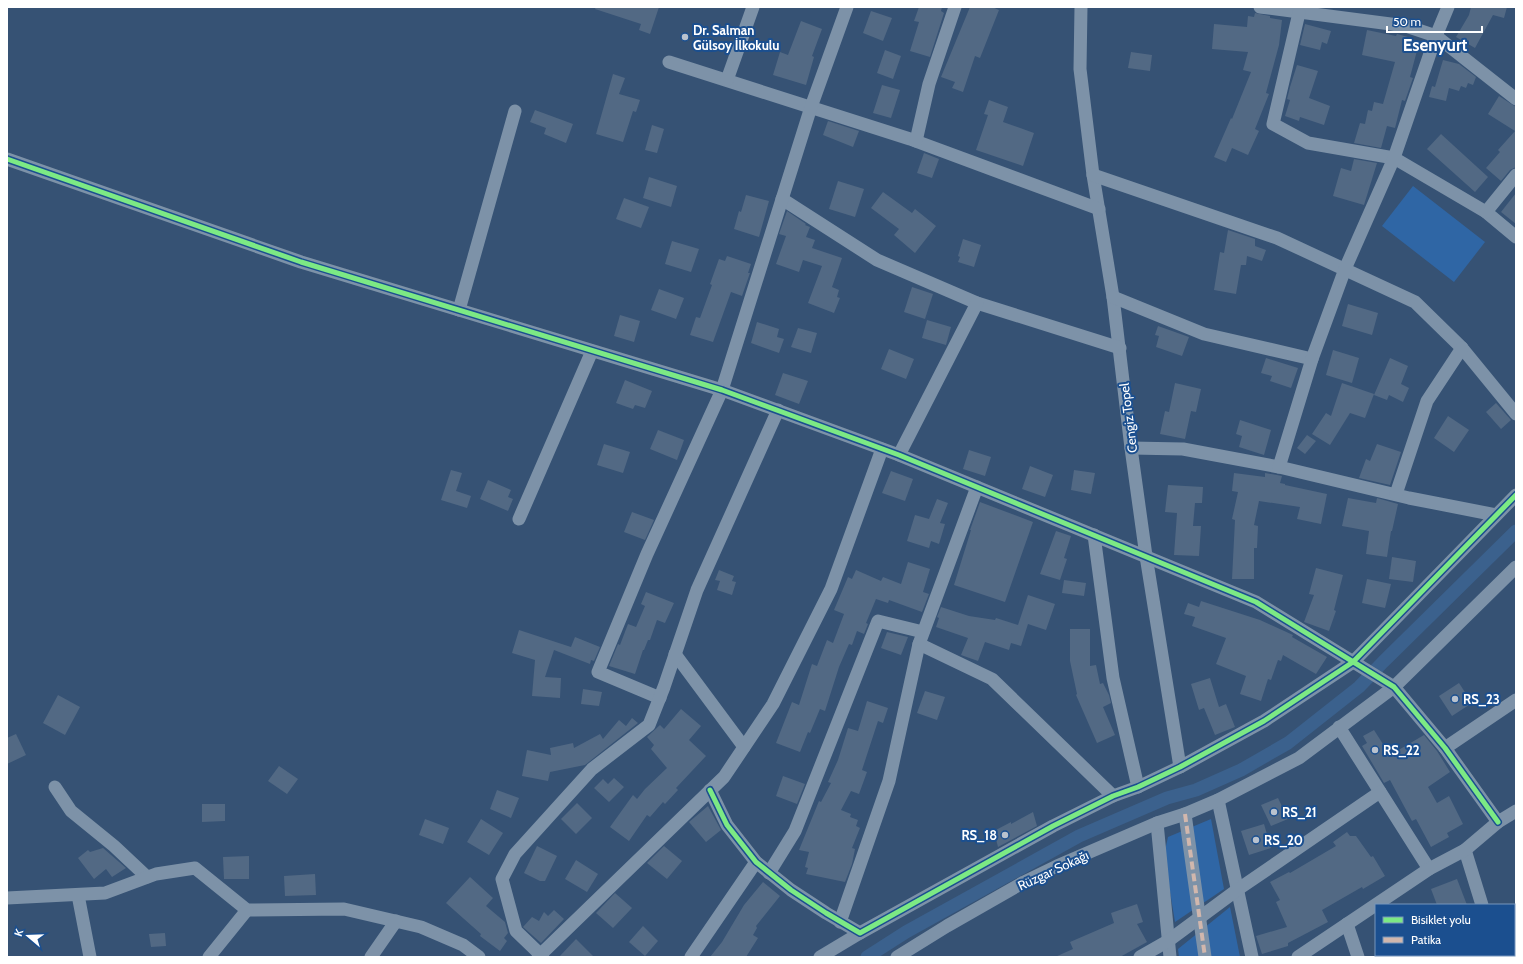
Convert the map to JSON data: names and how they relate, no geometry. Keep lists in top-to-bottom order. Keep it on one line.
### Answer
{"streets":{"street":["Cengiz Topel","Rüzgar Sokağı"]},"districts":["Esenyurt"],"places":["Dr. Salman Gülsoy İlkokulu","RS_23","RS_22","RS_21","RS_18","RS_20"],"legend":["Bisiklet yolu","Patika"],"scale_bar":"50 m","north":"left"}
